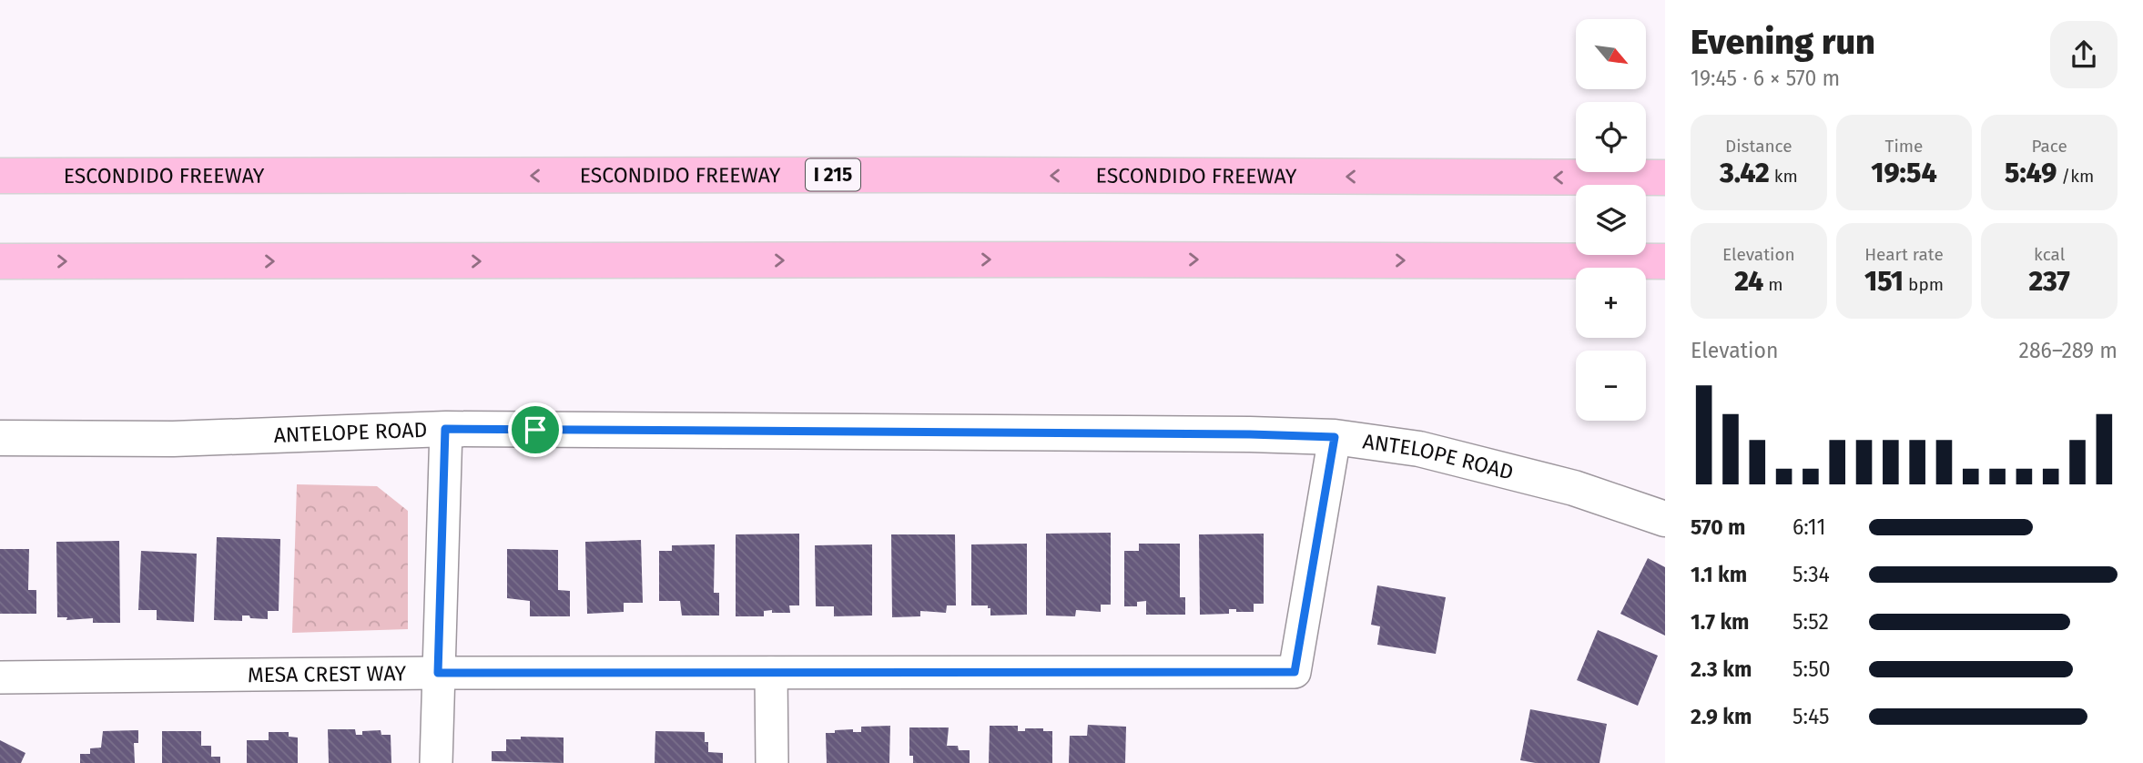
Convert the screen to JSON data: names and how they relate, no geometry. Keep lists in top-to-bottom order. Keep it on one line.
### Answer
{"streets":{"highway":["I 215","ESCONDIDO FREEWAY"],"street":["ANTELOPE ROAD","MESA CREST WAY"]},"crossings":[["ANTELOPE ROAD","MESA CREST WAY"]],"north":"bottom right","page":{"heading":["Evening run","19:45 · 6 × 570 m"],"map_buttons":["+","−"],"stats":[["Distance","3.42 km"],["Time","19:54"],["Pace","5:49 /km"],["Elevation","24 m"],["Heart rate","151 bpm"],["kcal","237"]],"chart":["Elevation","286–289 m"],"list":[{"name":"570 m","note":"6:11"},{"name":"1.1 km","note":"5:34"},{"name":"1.7 km","note":"5:52"},{"name":"2.3 km","note":"5:50"},{"name":"2.9 km","note":"5:45"}]}}
